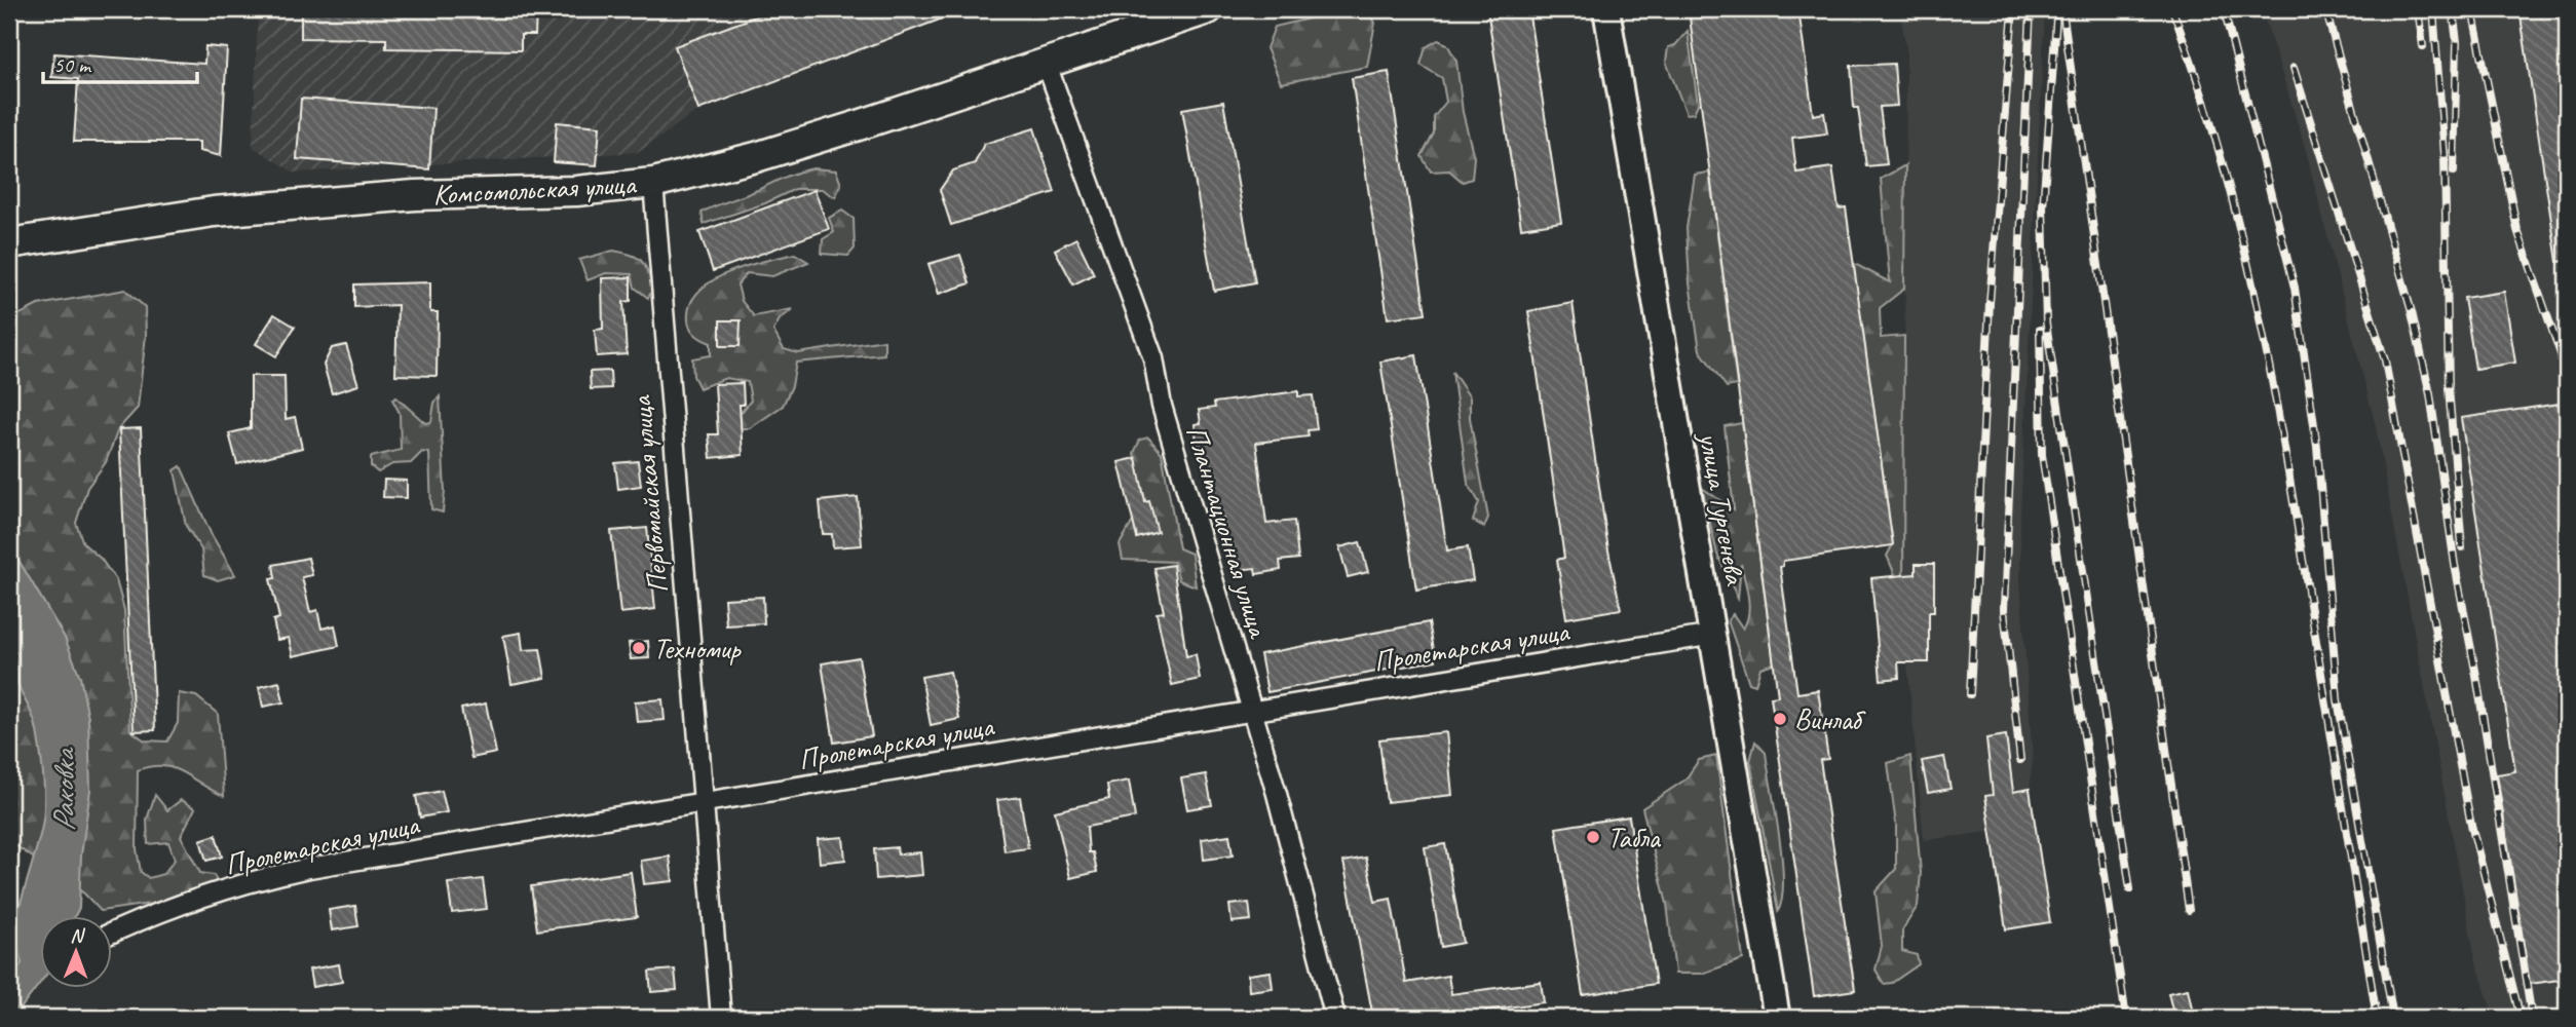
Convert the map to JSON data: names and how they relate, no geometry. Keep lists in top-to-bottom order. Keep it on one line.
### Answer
{"streets":{"main road":["Комсомольская улица","улица Тургенева"],"street":["Первомайская улица","Плантационная улица","Пролетарская улица"]},"crossings":[["Комсомольская улица","Первомайская улица"],["Комсомольская улица","Плантационная улица"],["Первомайская улица","Пролетарская улица"],["улица Тургенева","Пролетарская улица"],["Плантационная улица","Пролетарская улица"]],"water":["Раковка"],"places":["Техномир","Винлаб","Табла"],"scale_bar":"50 m","north":"top"}
